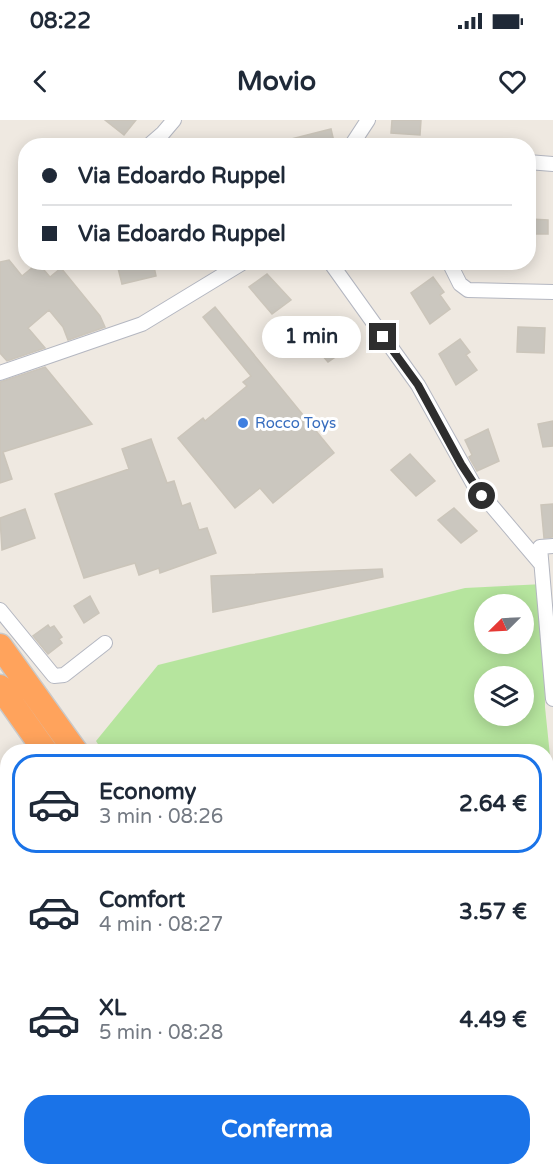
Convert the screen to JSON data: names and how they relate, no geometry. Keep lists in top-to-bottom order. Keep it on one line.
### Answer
{"places":["Rocco Toys"],"north":"bottom left","page":{"status":"08:22","header":"Movio","banner":["Via Edoardo Ruppel","Via Edoardo Ruppel"],"bubble":"1 min","list":[{"name":"Economy","note":"3 min · 08:26","value":"2.64 €"},{"name":"Comfort","note":"4 min · 08:27","value":"3.57 €"},{"name":"XL","note":"5 min · 08:28","value":"4.49 €"}],"buttons":"Conferma"}}
